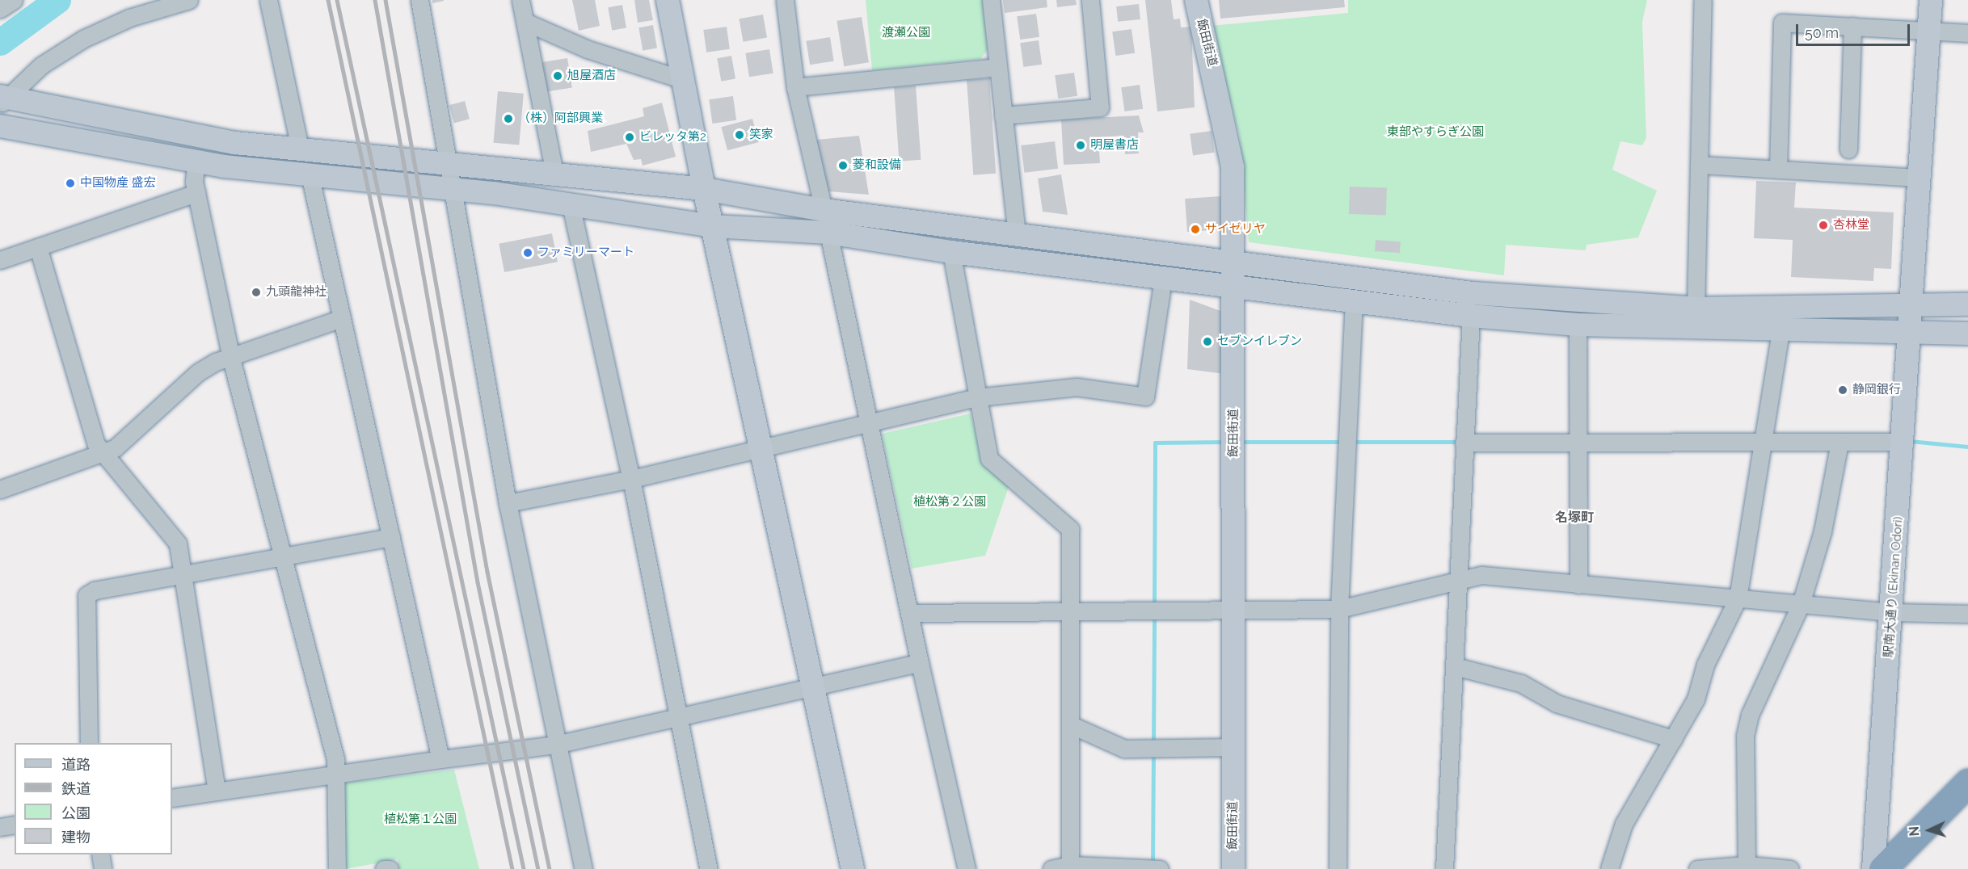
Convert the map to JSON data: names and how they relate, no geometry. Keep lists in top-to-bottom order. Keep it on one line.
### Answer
{"streets":{"street":["飯田街道","駅南大通り (Ekinan Odori)"]},"districts":["名塚町"],"parks":["渡瀬公園","東部やすらぎ公園","植松第２公園","植松第１公園"],"places":["旭屋酒店","（株）阿部興業","笑家","ビレッタ第2","明屋書店","菱和設備","中国物産 盛宏","杏林堂","サイゼリヤ","ファミリーマート","九頭龍神社","セブンイレブン","静岡銀行"],"legend":["道路","鉄道","公園","建物"],"scale_bar":"50 m","north":"left"}
